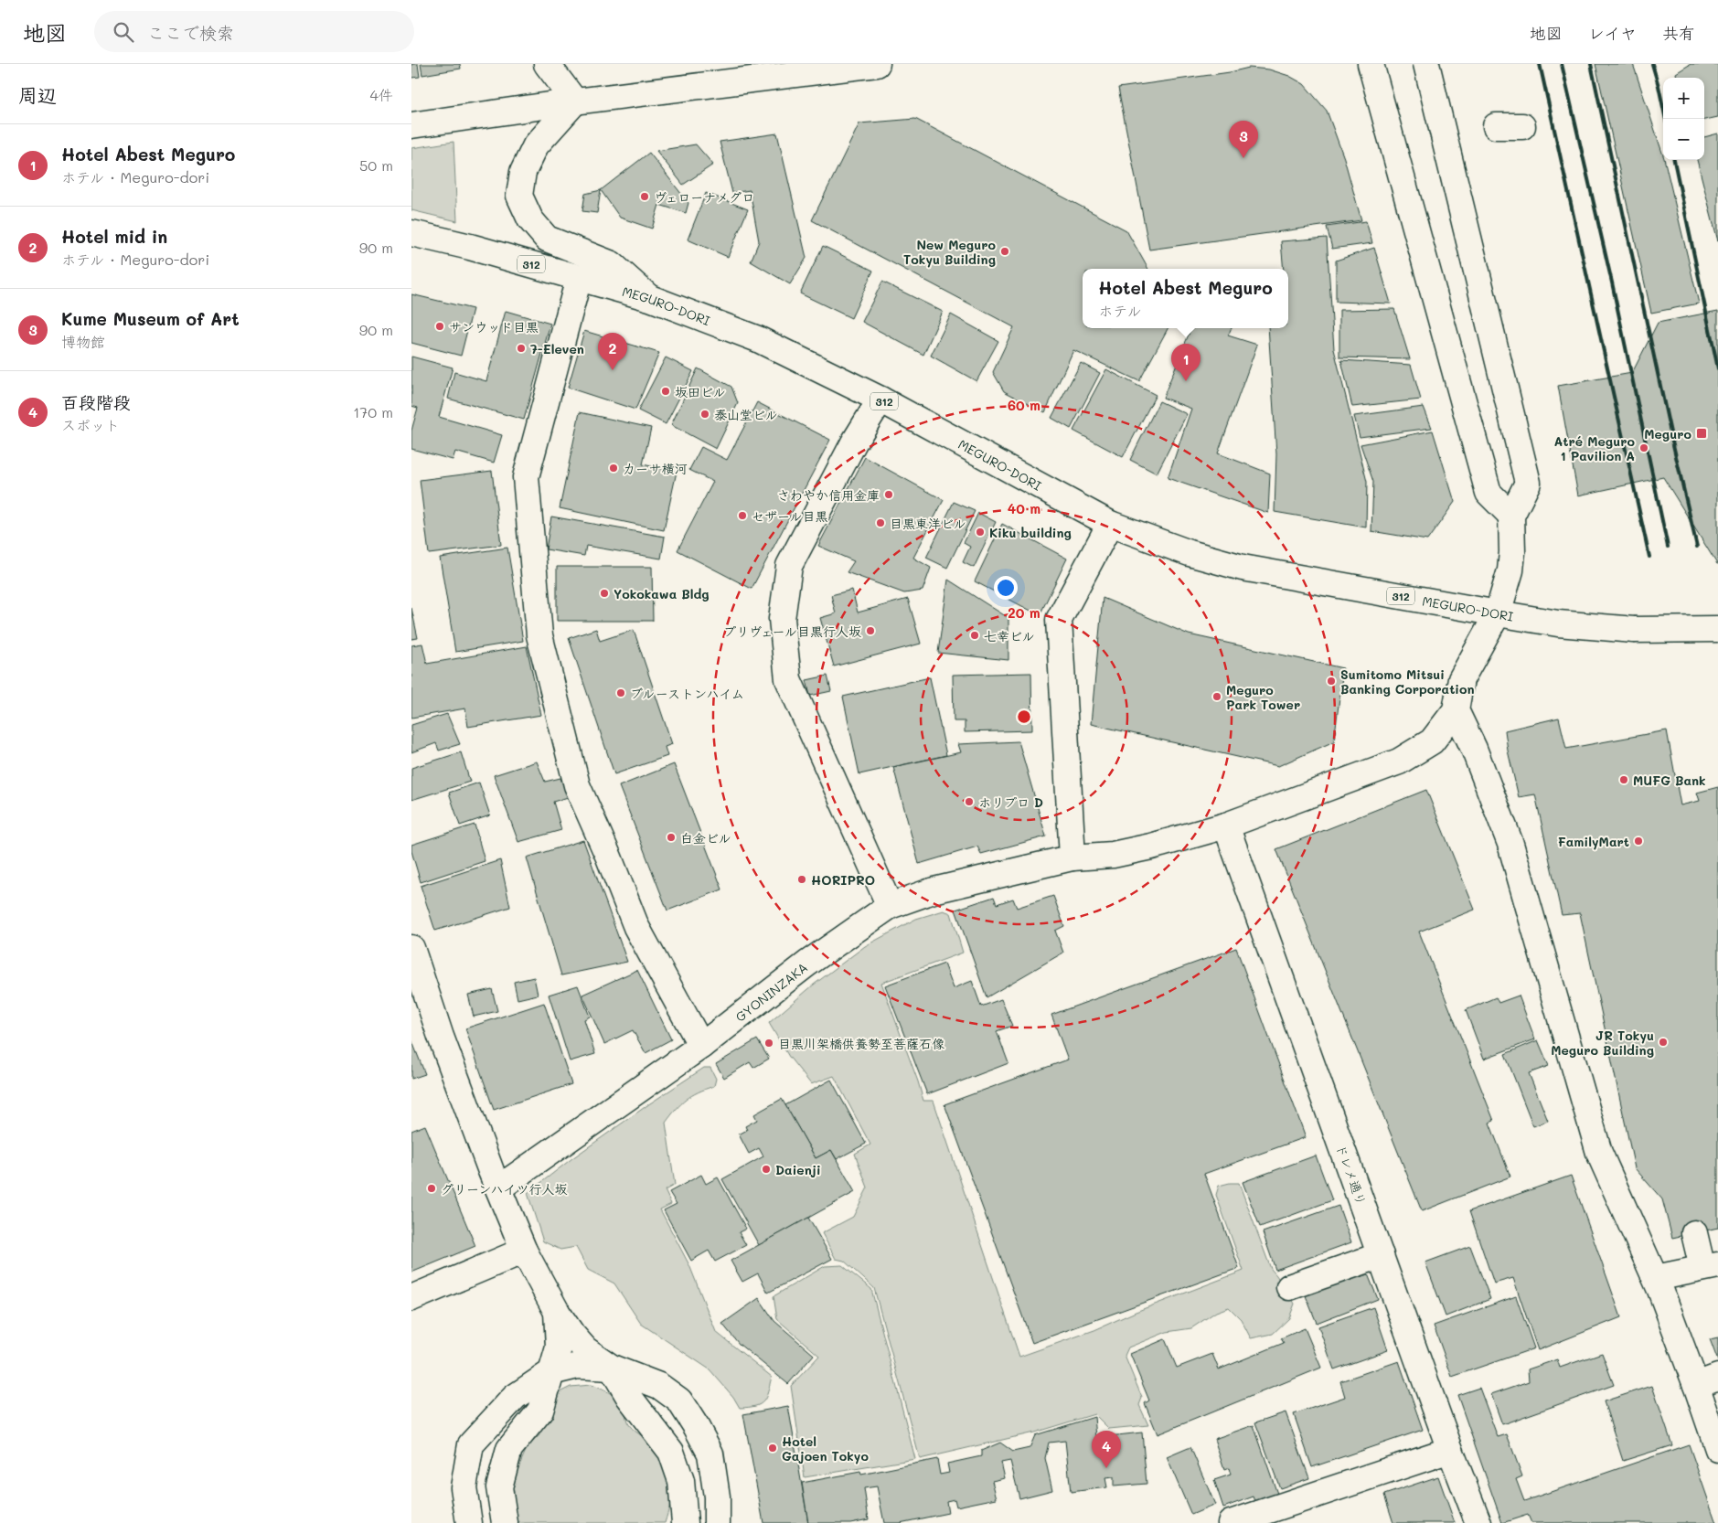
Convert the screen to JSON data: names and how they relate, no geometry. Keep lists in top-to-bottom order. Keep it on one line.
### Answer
{"streets":{"street":["312","MEGURO-DORI","GYONINZAKA","ドレメ通り"]},"crossings":[["GYONINZAKA","ドレメ通り"]],"places":{"other":["ヴェローナメグロ","New Meguro Tokyu Building","サンウッド目黒","7-Eleven","坂田ビル","泰山堂ビル","Atré Meguro 1 Pavilion A","カーサ横河","さわやか信用金庫","セザール目黒","目黒東洋ビル","Kiku building","Yokokawa Bldg","プリヴェール目黒行人坂","七幸ビル","Sumitomo Mitsui Banking Corporation","ブルーストンハイム","Meguro Park Tower","MUFG Bank","ホリプロ D","白金ビル","FamilyMart","HORIPRO","JR Tokyu Meguro Building","目黒川架橋供養勢至菩薩石像","Daienji","グリーンハイツ行人坂","Hotel Gajoen Tokyo"],"transit":["Meguro"]},"page":{"header":"地図","search":"ここで検索","nav":["地図","レイヤ","共有"],"heading":["周辺","4件"],"map_buttons":["+","−"],"pins":["3","2","1","4"],"list":[{"mark":"1","name":"Hotel Abest Meguro","note":"ホテル · Meguro-dori","value":"50 m"},{"mark":"2","name":"Hotel mid in","note":"ホテル · Meguro-dori","value":"90 m"},{"mark":"3","name":"Kume Museum of Art","note":"博物館","value":"90 m"},{"mark":"4","name":"百段階段","note":"スポット","value":"170 m"}],"popup":["Hotel Abest Meguro","ホテル"]},"rings":["60 m","40 m","20 m"]}
